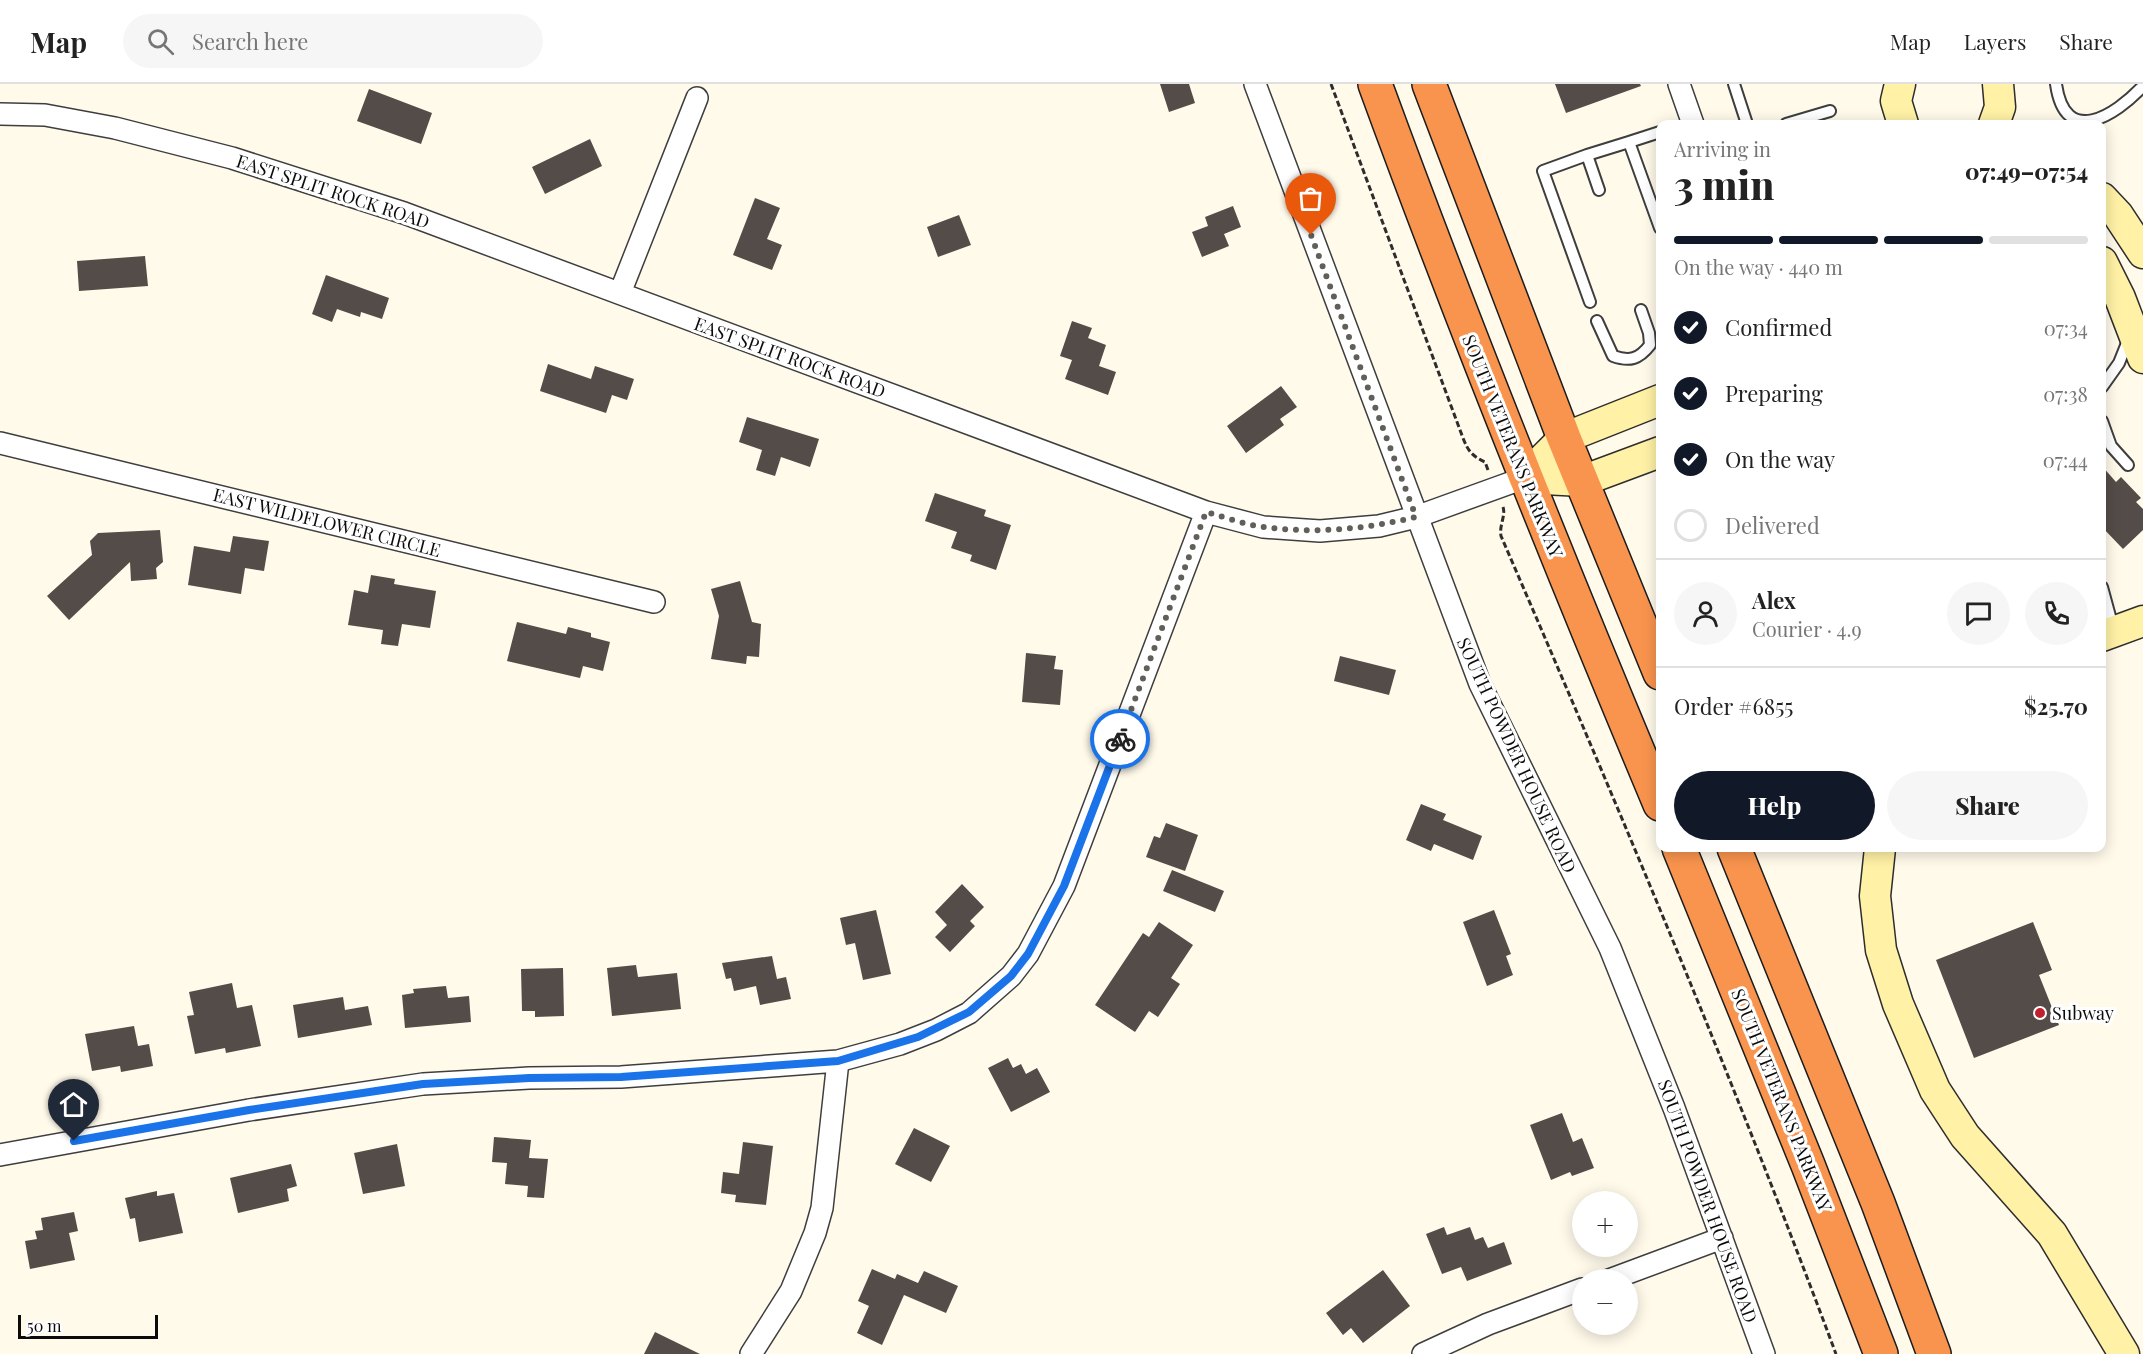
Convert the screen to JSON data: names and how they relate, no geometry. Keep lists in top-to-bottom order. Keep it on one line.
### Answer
{"streets":{"highway":["SOUTH VETERANS PARKWAY"],"street":["EAST SPLIT ROCK ROAD","EAST WILDFLOWER CIRCLE","SOUTH POWDER HOUSE ROAD"]},"crossings":[["EAST SPLIT ROCK ROAD","SOUTH VETERANS PARKWAY"],["EAST SPLIT ROCK ROAD","SOUTH POWDER HOUSE ROAD"]],"places":["Subway"],"scale_bar":"50 m","page":{"header":"Map","search":"Search here","nav":["Map","Layers","Share"],"heading":["3 min","Arriving in","07:49–07:54"],"panel":["Alex","Courier · 4.9","Order #6855","$25.70"],"bar":"On the way · 440 m","list":[["Confirmed","07:34"],["Preparing","07:38"],["On the way","07:44"],"Delivered"],"buttons":["Help","Share"],"map_buttons":["+","−"],"scale":"50 m"}}
